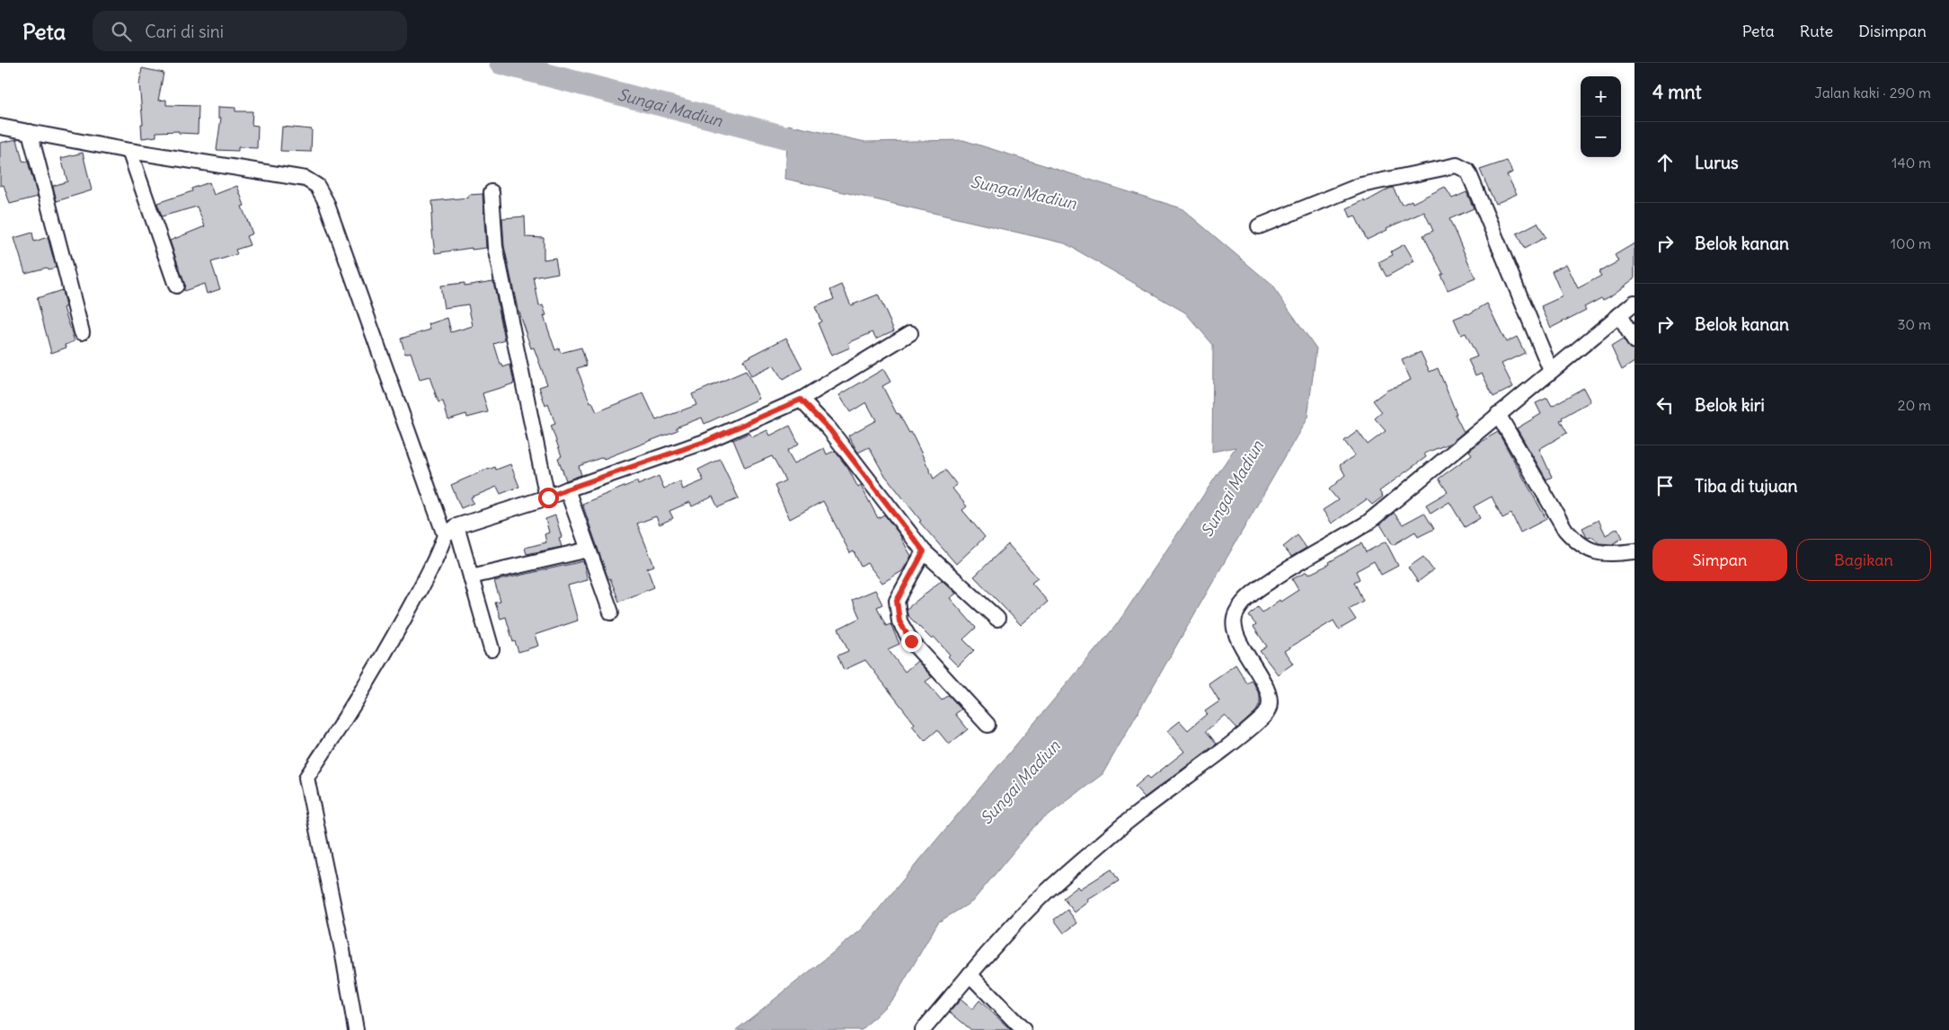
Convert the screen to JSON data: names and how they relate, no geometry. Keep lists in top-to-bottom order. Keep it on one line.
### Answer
{"water":["Sungai Madiun"],"page":{"header":"Peta","search":"Cari di sini","nav":["Peta","Rute","Disimpan"],"heading":["4 mnt","Jalan kaki · 290 m"],"map_buttons":["+","−"],"list":[["Lurus","140 m"],["Belok kanan","100 m"],["Belok kanan","30 m"],["Belok kiri","20 m"],"Tiba di tujuan"],"buttons":["Simpan","Bagikan"]}}
